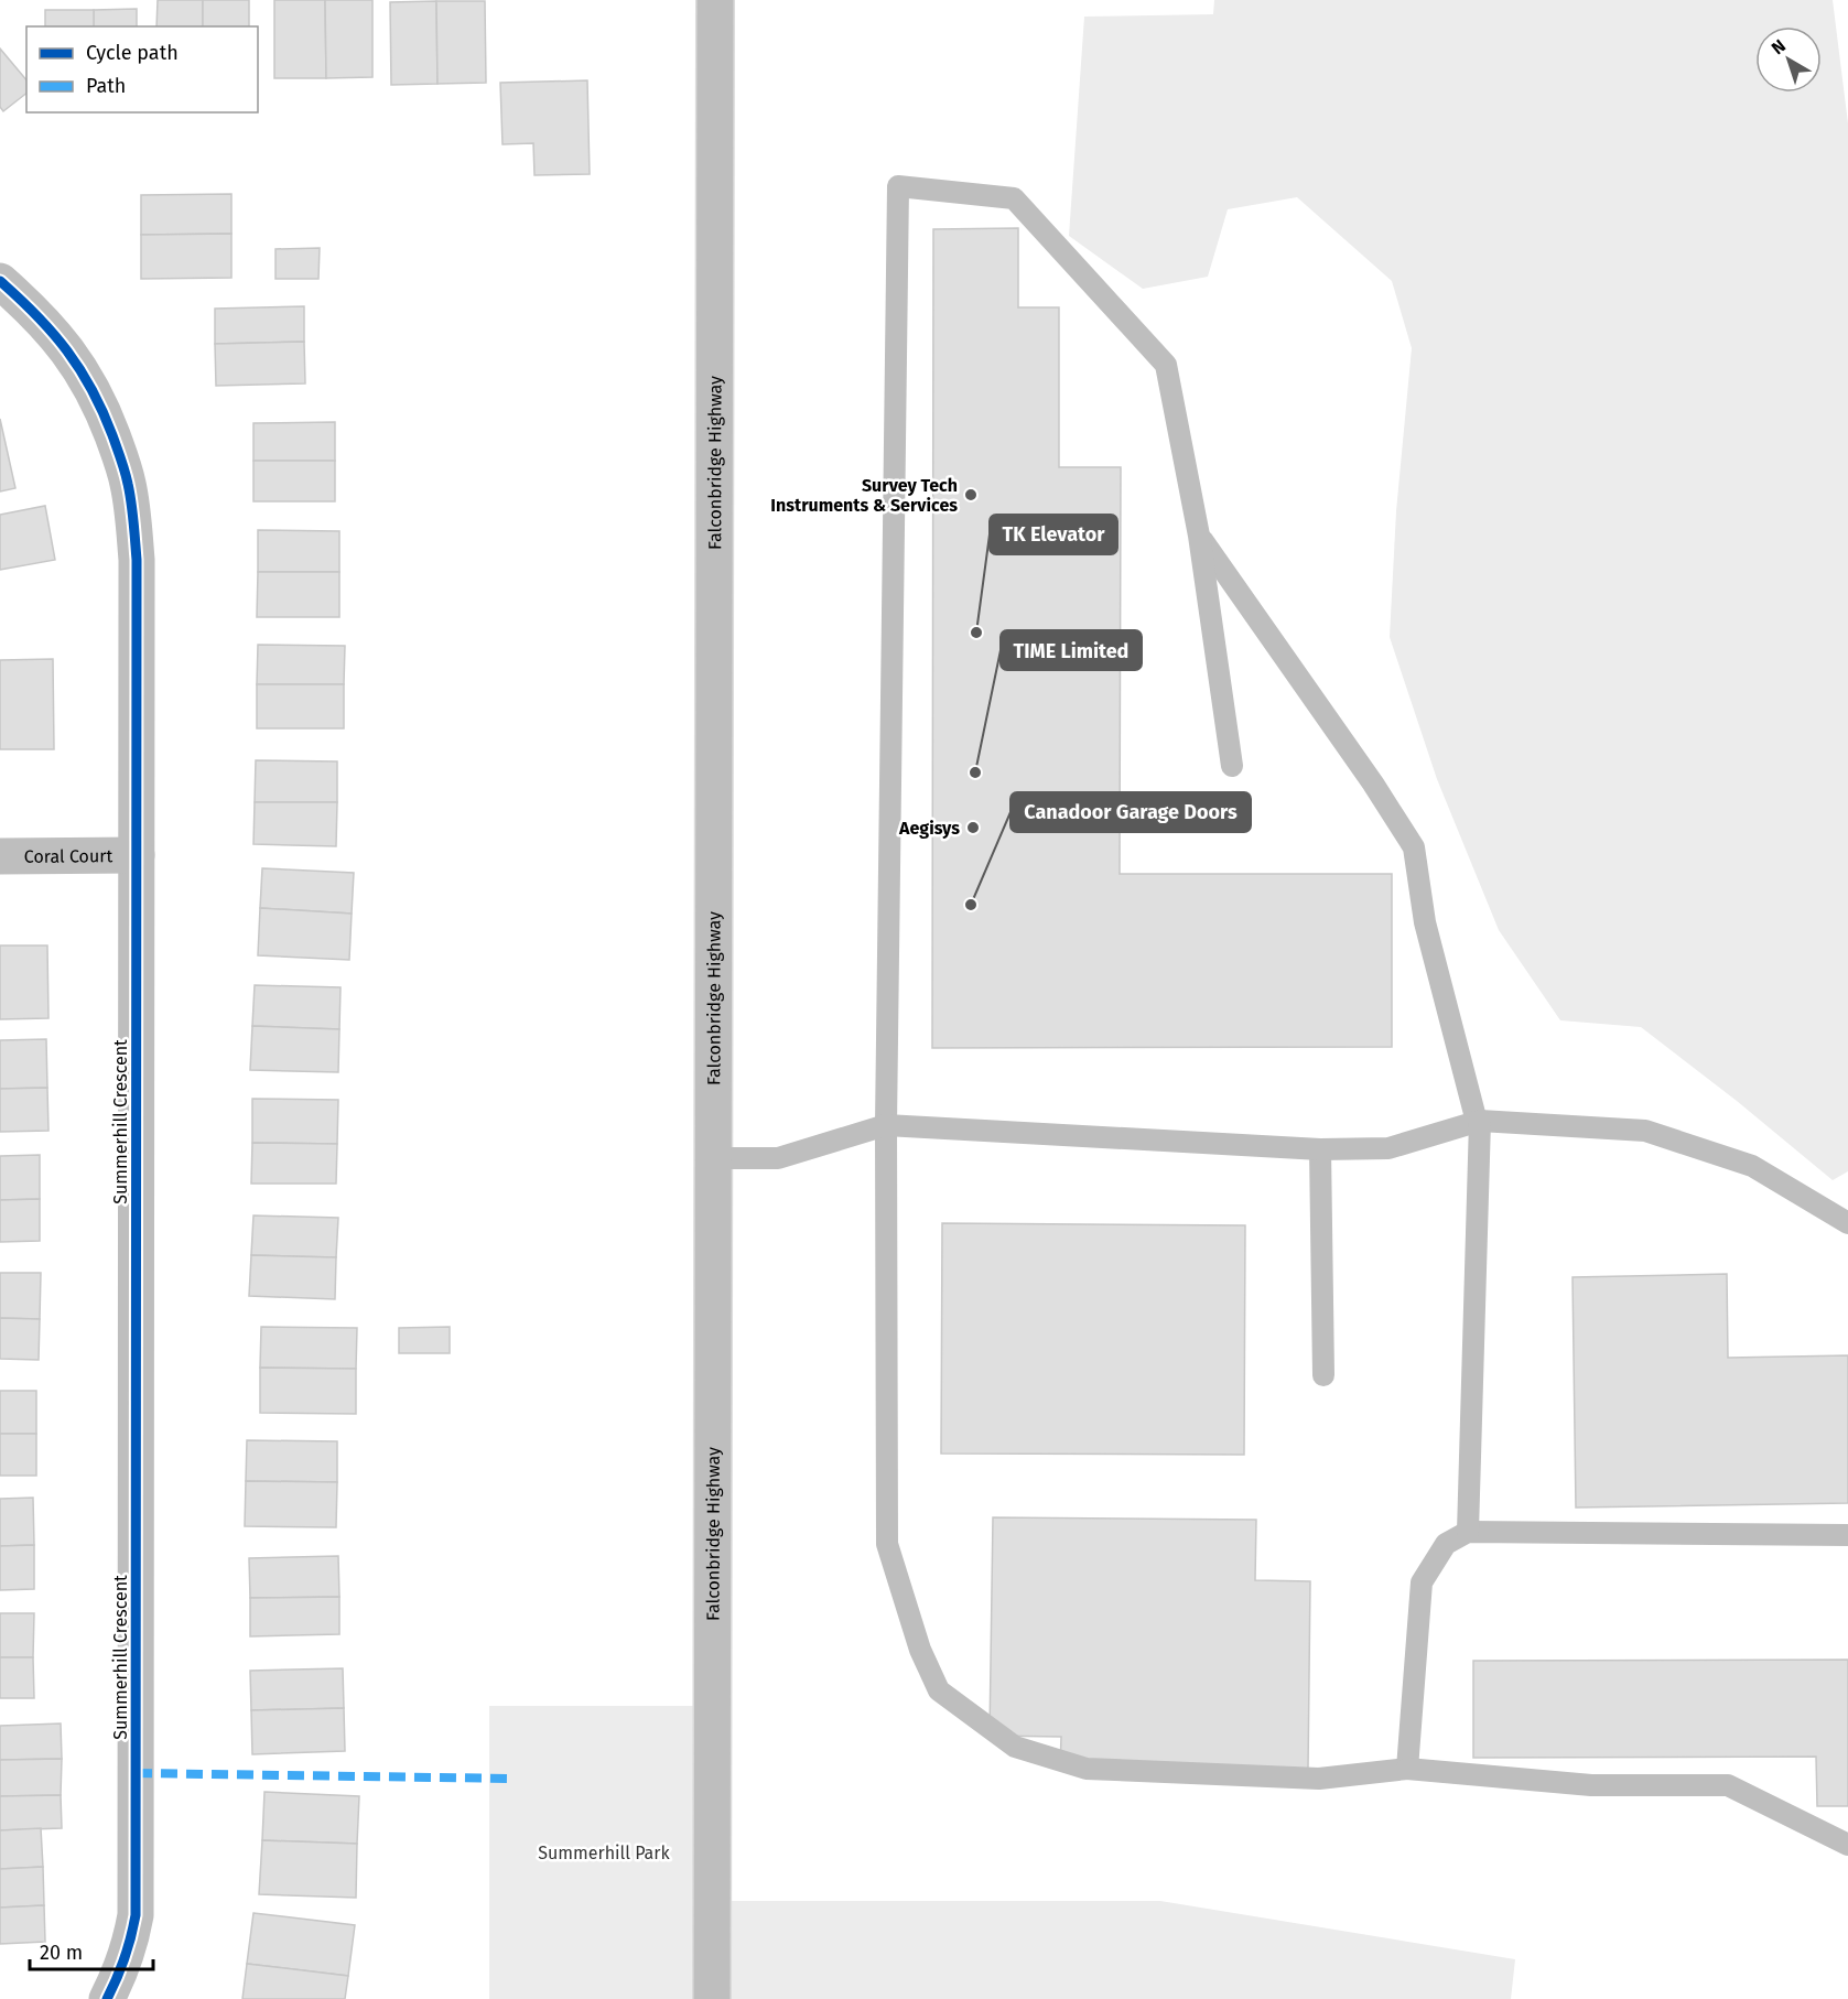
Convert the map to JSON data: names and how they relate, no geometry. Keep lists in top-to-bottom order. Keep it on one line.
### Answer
{"streets":{"main road":["Falconbridge Highway","Coral Court","Summerhill Crescent"]},"crossings":[["Coral Court","Summerhill Crescent"]],"parks":["Summerhill Park"],"places":["Survey Tech Instruments & Services","TK Elevator","TIME Limited","Aegisys","Canadoor Garage Doors"],"legend":["Cycle path","Path"],"scale_bar":"20 m","north":"top left"}
